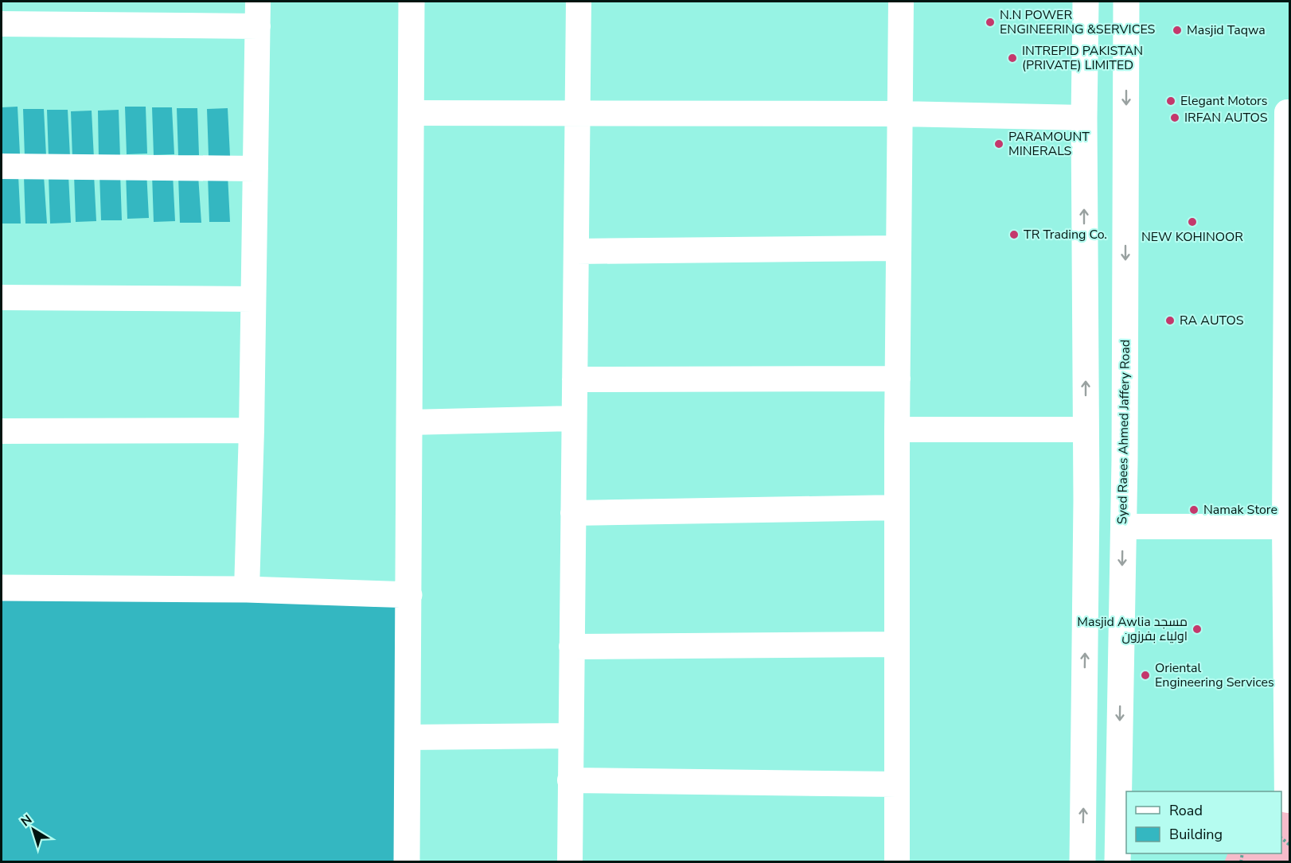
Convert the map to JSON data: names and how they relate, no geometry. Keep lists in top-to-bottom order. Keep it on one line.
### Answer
{"streets":{"main road":["Syed Raees Ahmed Jaffery Road"]},"places":["N.N POWER ENGINEERING &SERVICES","Masjid Taqwa","INTREPID PAKISTAN (PRIVATE) LIMITED","Elegant Motors","IRFAN AUTOS","PARAMOUNT MINERALS","NEW KOHINOOR","TR Trading Co.","RA AUTOS","Namak Store","Masjid Awlia مسجد اولیاء بفرزون","Oriental Engineering Services"],"legend":["Road","Building"],"north":"top left"}
